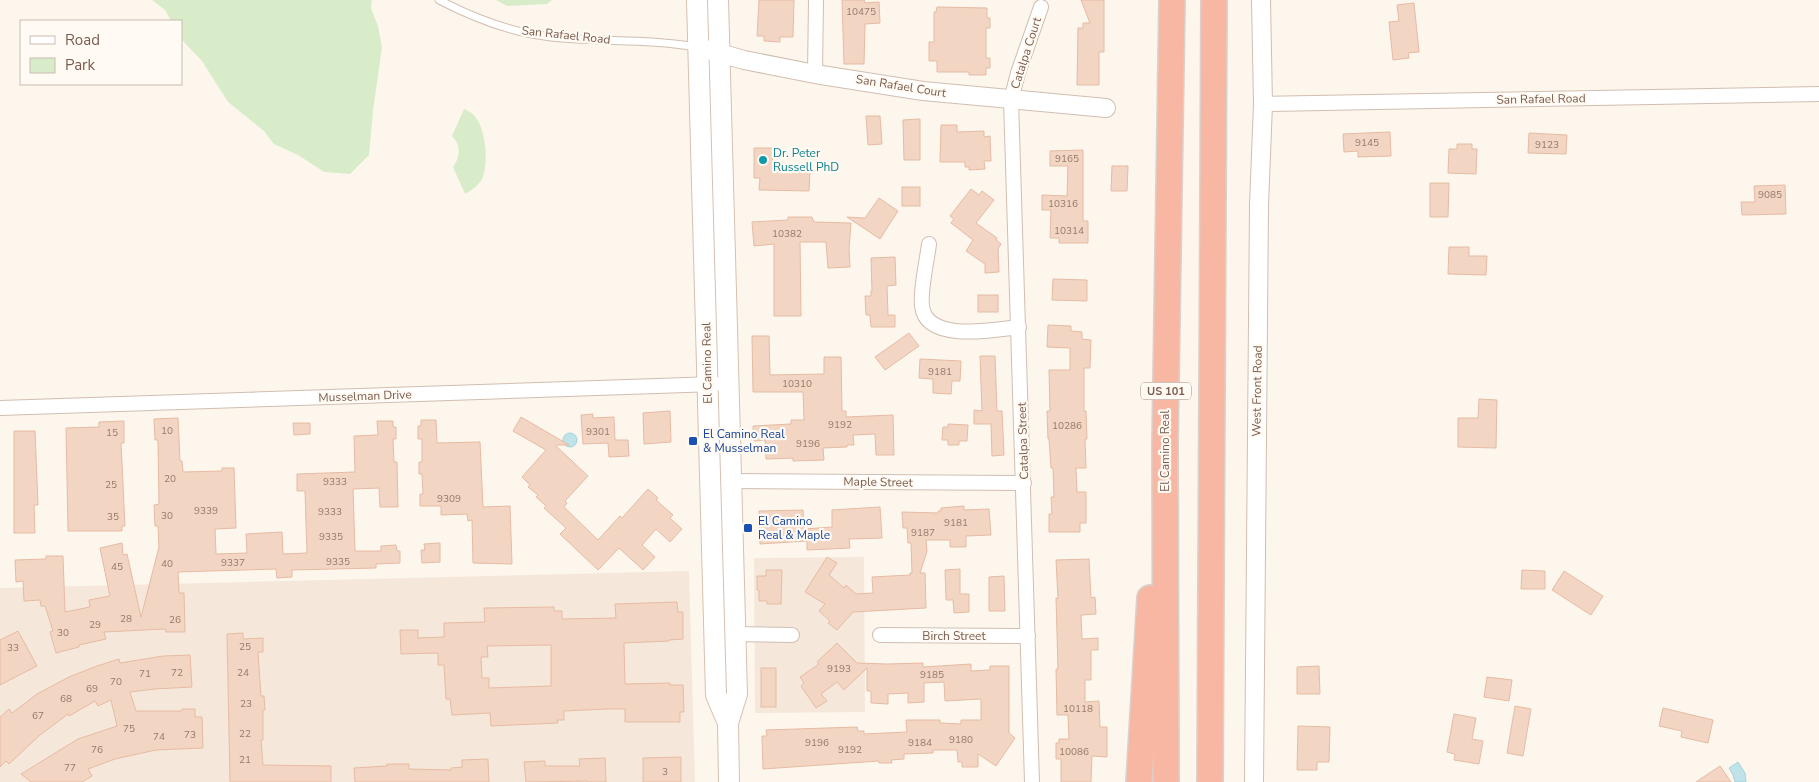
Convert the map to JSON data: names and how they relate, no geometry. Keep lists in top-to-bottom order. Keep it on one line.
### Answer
{"streets":{"highway":["El Camino Real","US 101"],"street":["San Rafael Road","Catalpa Court","San Rafael Court","West Front Road","Musselman Drive","Catalpa Street","Maple Street","Birch Street"]},"crossings":[["San Rafael Road","San Rafael Court"],["San Rafael Road","El Camino Real"],["San Rafael Road","West Front Road"],["Catalpa Court","San Rafael Court"],["Catalpa Court","Catalpa Street"],["San Rafael Court","El Camino Real"],["San Rafael Court","Catalpa Street"],["El Camino Real","Musselman Drive"],["El Camino Real","Maple Street"],["Catalpa Street","Maple Street"],["Catalpa Street","Birch Street"]],"places":{"other":["Dr. Peter Russell PhD"],"transit":["El Camino Real & Musselman","El Camino Real & Maple"]},"house_numbers":["10475","9145","9123","9165","9085","10316","10314","10382","9181","10310","9192","10286","10","9301","15","9196","20","9333","25","9309","9339","9333","30","35","9181","9187","9335","9335","9337","40","45","28","26","29","30","25","33","9193","72","24","71","9185","70","69","68","23","10118","67","75","22","73","74","9180","9196","9184","76","9192","10086","21","77","3"],"legend":["Road","Park"]}
